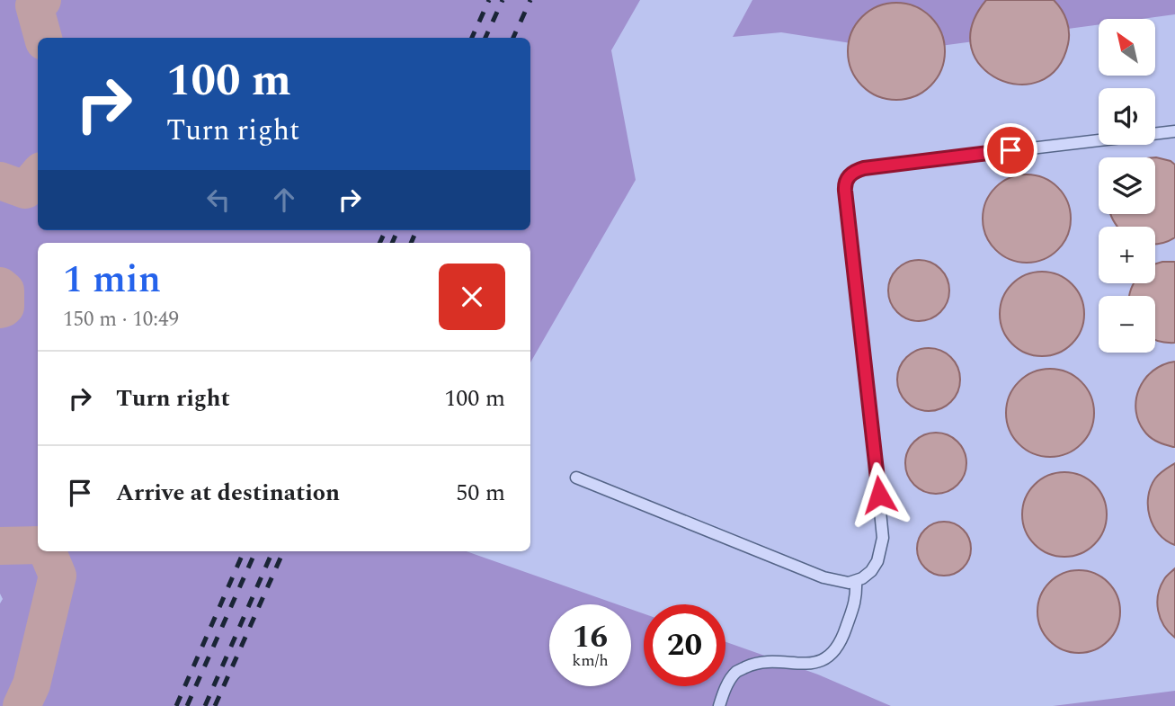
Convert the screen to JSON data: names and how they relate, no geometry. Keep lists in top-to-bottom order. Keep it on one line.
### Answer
{"north":"top left","page":{"map_buttons":["+","−"],"turn":["100 m","Turn right"],"heading":["1 min","150 m · 10:49"],"list":[{"name":"Turn right","value":"100 m"},{"name":"Arrive at destination","value":"50 m"}],"speed":"16 km/h","limit":"20"}}
